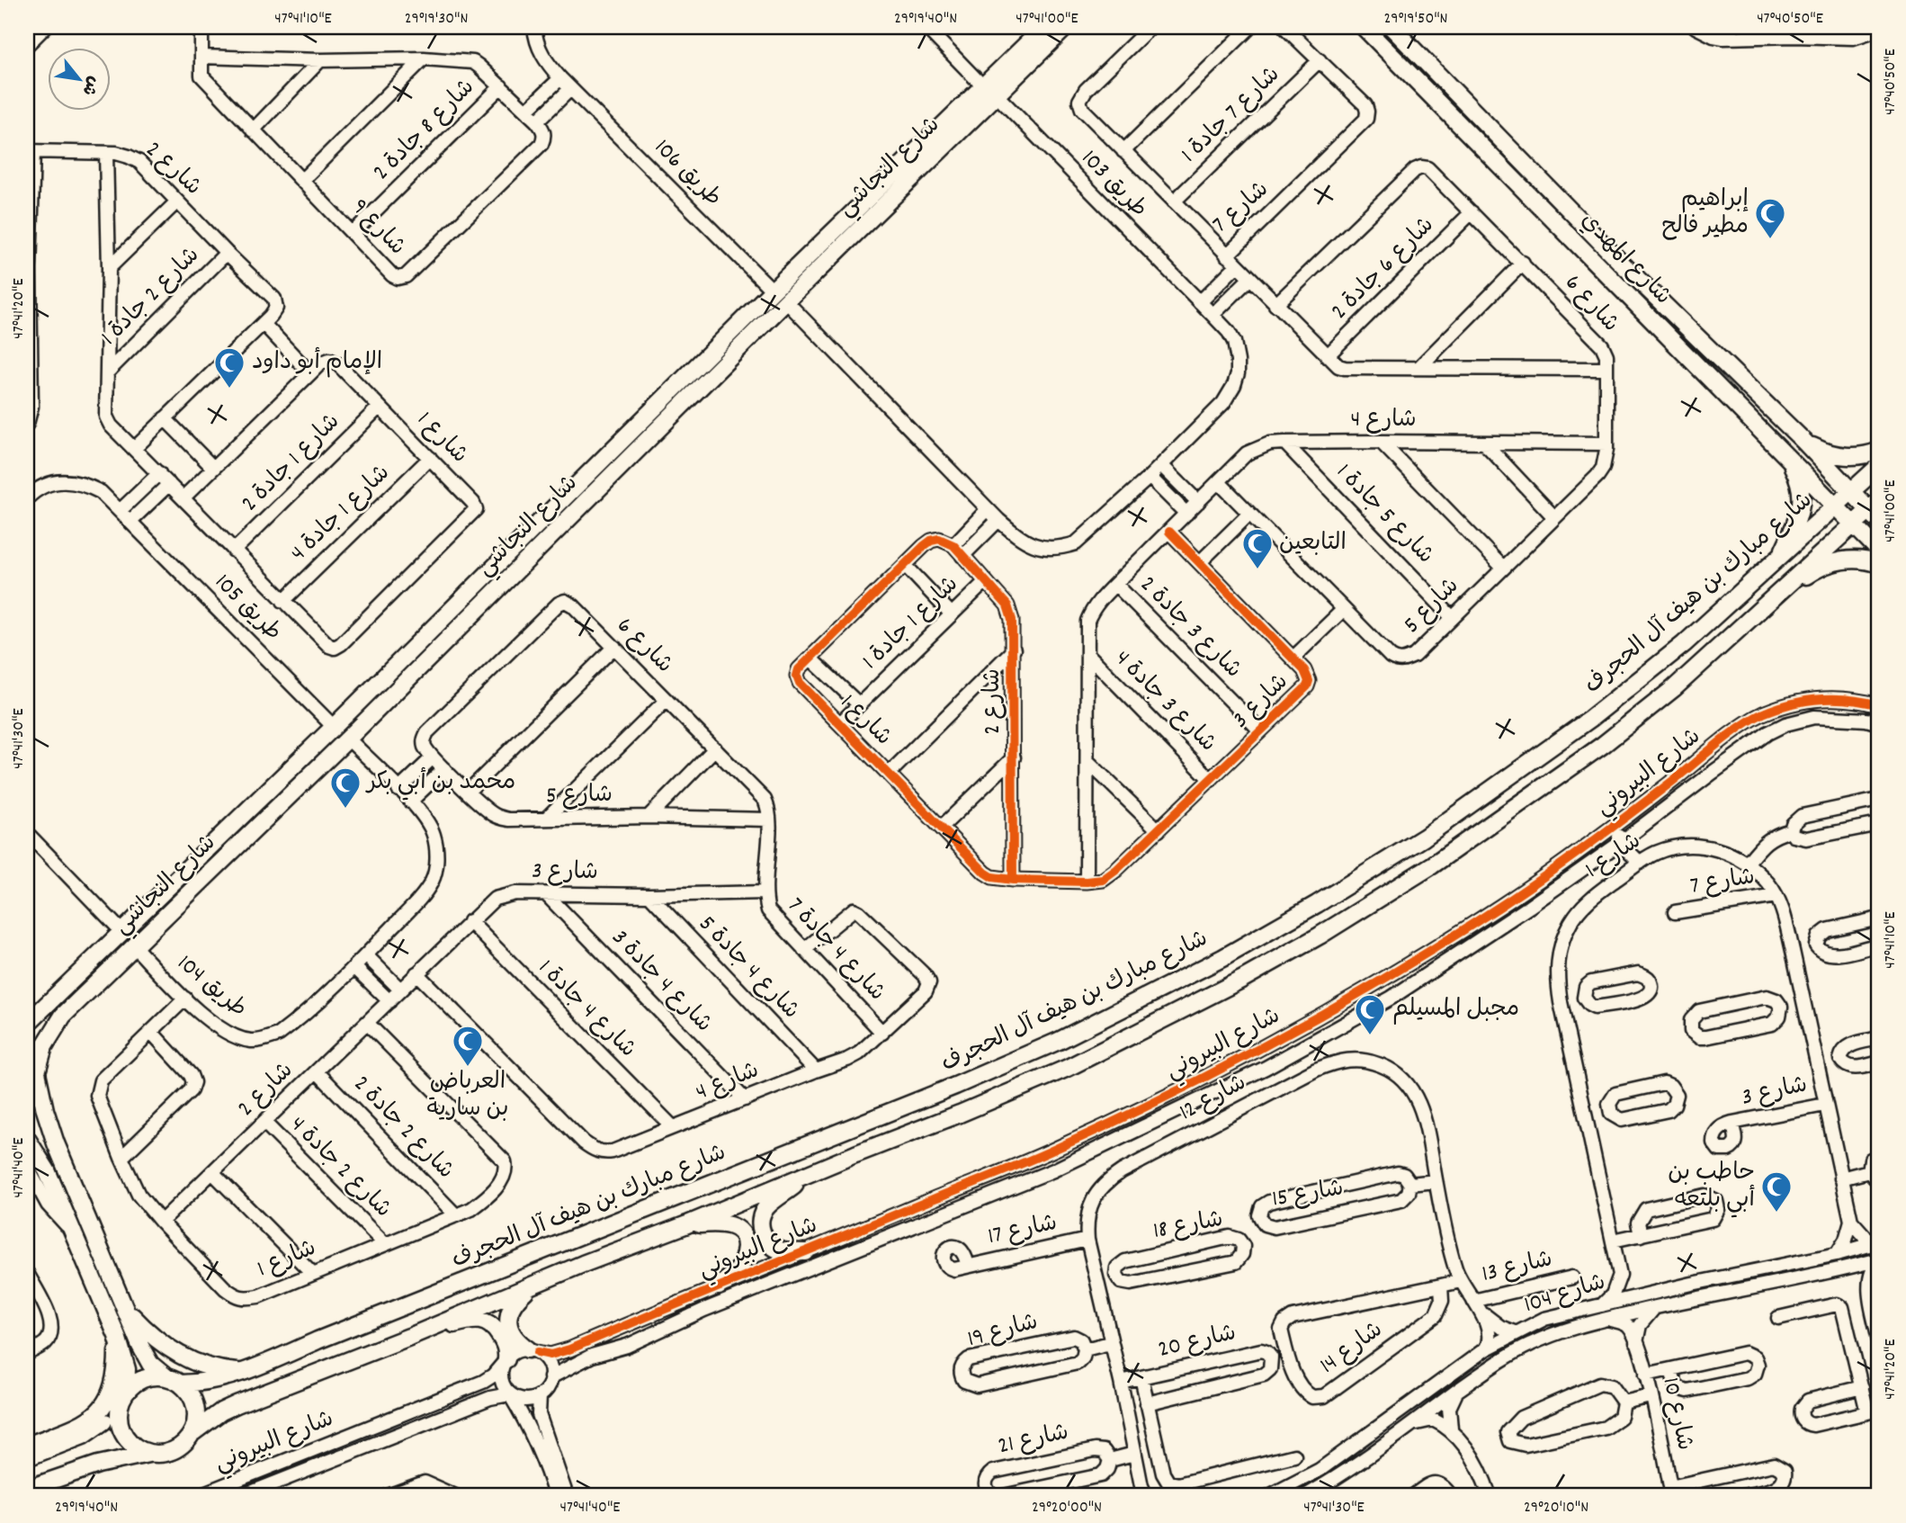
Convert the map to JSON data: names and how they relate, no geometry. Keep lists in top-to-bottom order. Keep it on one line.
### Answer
{"streets":{"main road":["شارع النجاشي","شارع المهدي","شارع مبارك بن هيف آل الحجرف"],"street":["شارع 7 جادة 1","شارع 8 جادة 2","شارع 2","طريق 106","طريق 103","شارع 7","شارع 9","شارع 6 جادة 2","شارع 2 جادة 1","شارع 6","شارع 4","شارع 1","شارع 1 جادة 2","شارع 1 جادة 4","شارع 5 جادة 1","شارع 5","طريق 105","شارع 1 جادة 1","شارع 3 جادة 2","شارع 3 جادة 4","شارع 3","شارع البيروني","شارع 4 جادة 7","شارع 4 جادة 5","شارع 4 جادة 3","طريق 104","شارع 4 جادة 1","شارع 12","شارع 2 جادة 2","شارع 2 جادة 4","شارع 15","شارع 18","شارع 17","شارع 13","شارع 104","شارع 19","شارع 20","شارع 14","شارع 10","شارع 21"]},"crossings":[["شارع 7 جادة 1","شارع 7"],["شارع 8 جادة 2","شارع 9"],["شارع النجاشي","طريق 106"],["شارع النجاشي","طريق 103"],["شارع النجاشي","طريق 105"],["شارع النجاشي","طريق 104"],["شارع 2","شارع 2 جادة 1"],["شارع 2","شارع 1"],["شارع 2","شارع 1 جادة 1"],["شارع 2","شارع 3"],["شارع 2","شارع 2 جادة 2"],["شارع 2","شارع 2 جادة 4"],["شارع 7","شارع 6"],["شارع 7","شارع 1"],["شارع المهدي","شارع مبارك بن هيف آل الحجرف"],["شارع 6 جادة 2","شارع 6"],["شارع 6","شارع 5"],["شارع 6","شارع 3"],["شارع 6","شارع 4 جادة 7"],["شارع 4","شارع 5 جادة 1"],["شارع 4","شارع 5"],["شارع 4","شارع 3"],["شارع 4","شارع 4 جادة 7"],["شارع 4","شارع 4 جادة 5"],["شارع 4","شارع 4 جادة 3"],["شارع 4","شارع 4 جادة 1"],["شارع 1","شارع 1 جادة 2"],["شارع 1","شارع 1 جادة 4"],["شارع 1","شارع 1 جادة 1"],["شارع 1","شارع 3"],["شارع 1","طريق 104"],["شارع 1","شارع 2 جادة 2"],["شارع 1","شارع 2 جادة 4"],["شارع 5 جادة 1","شارع 5"],["شارع 3 جادة 2","شارع 3"],["شارع 3 جادة 4","شارع 3"],["شارع 3","شارع 4 جادة 7"],["شارع 3","شارع 4 جادة 5"],["شارع 3","شارع 4 جادة 3"],["شارع 3","شارع 4 جادة 1"],["شارع 12","شارع 15"],["شارع 12","شارع 18"],["شارع 12","شارع 17"],["شارع 12","شارع 13"],["شارع 12","شارع 104"],["شارع 12","شارع 19"],["شارع 12","شارع 20"],["شارع 12","شارع 14"],["شارع 12","شارع 21"],["شارع 104","شارع 10"]],"places":{"mosque":["إبراهيم مطير فالح","الإمام أبو داود","التابعين","محمد بن أبي بكر","مجبل المسيلم","العرباض بن سارية","حاطب بن أبي بلتعه"]},"north":"bottom right","coordinates":["47°41'10\"E","29°19'30\"N","29°19'40\"N","47°41'00\"E","29°19'50\"N","47°40'50\"E","47°41'20\"E","47°41'30\"E","47°41'40\"E","29°20'00\"N","29°20'10\"N"]}
